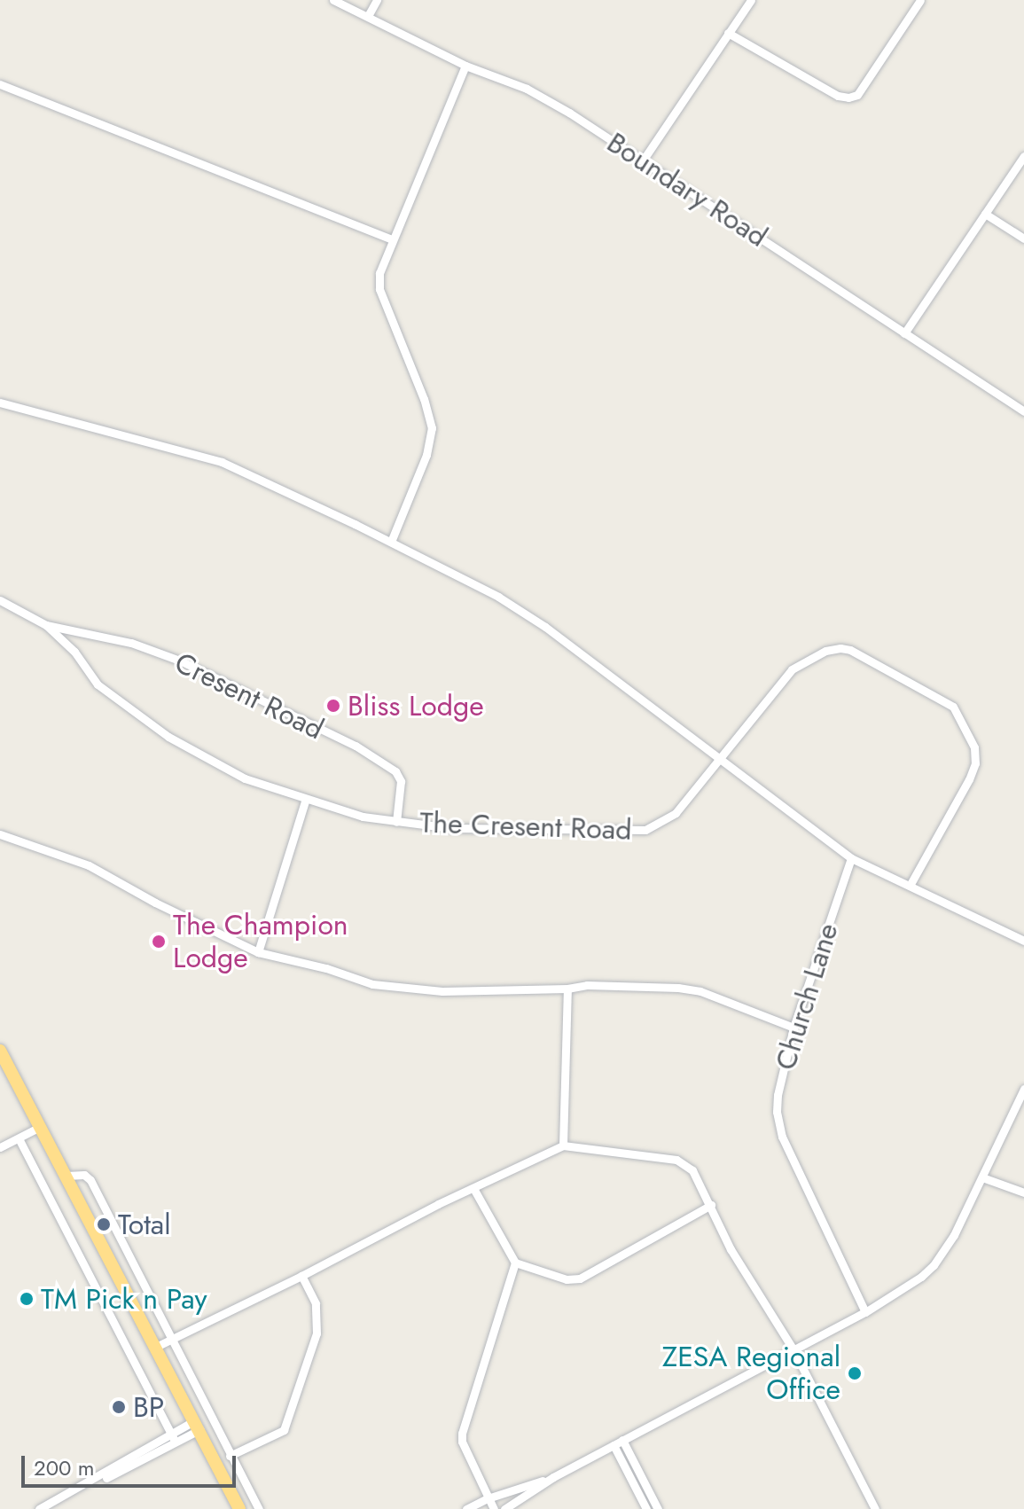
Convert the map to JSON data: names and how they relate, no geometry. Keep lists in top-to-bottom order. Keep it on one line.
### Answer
{"streets":{"street":["Boundary Road","Cresent Road","The Cresent Road","Church Lane"]},"crossings":[["Cresent Road","The Cresent Road"]],"places":["Bliss Lodge","The Champion Lodge","Total","TM Pick n Pay","ZESA Regional Office","BP"],"scale_bar":"200 m"}
